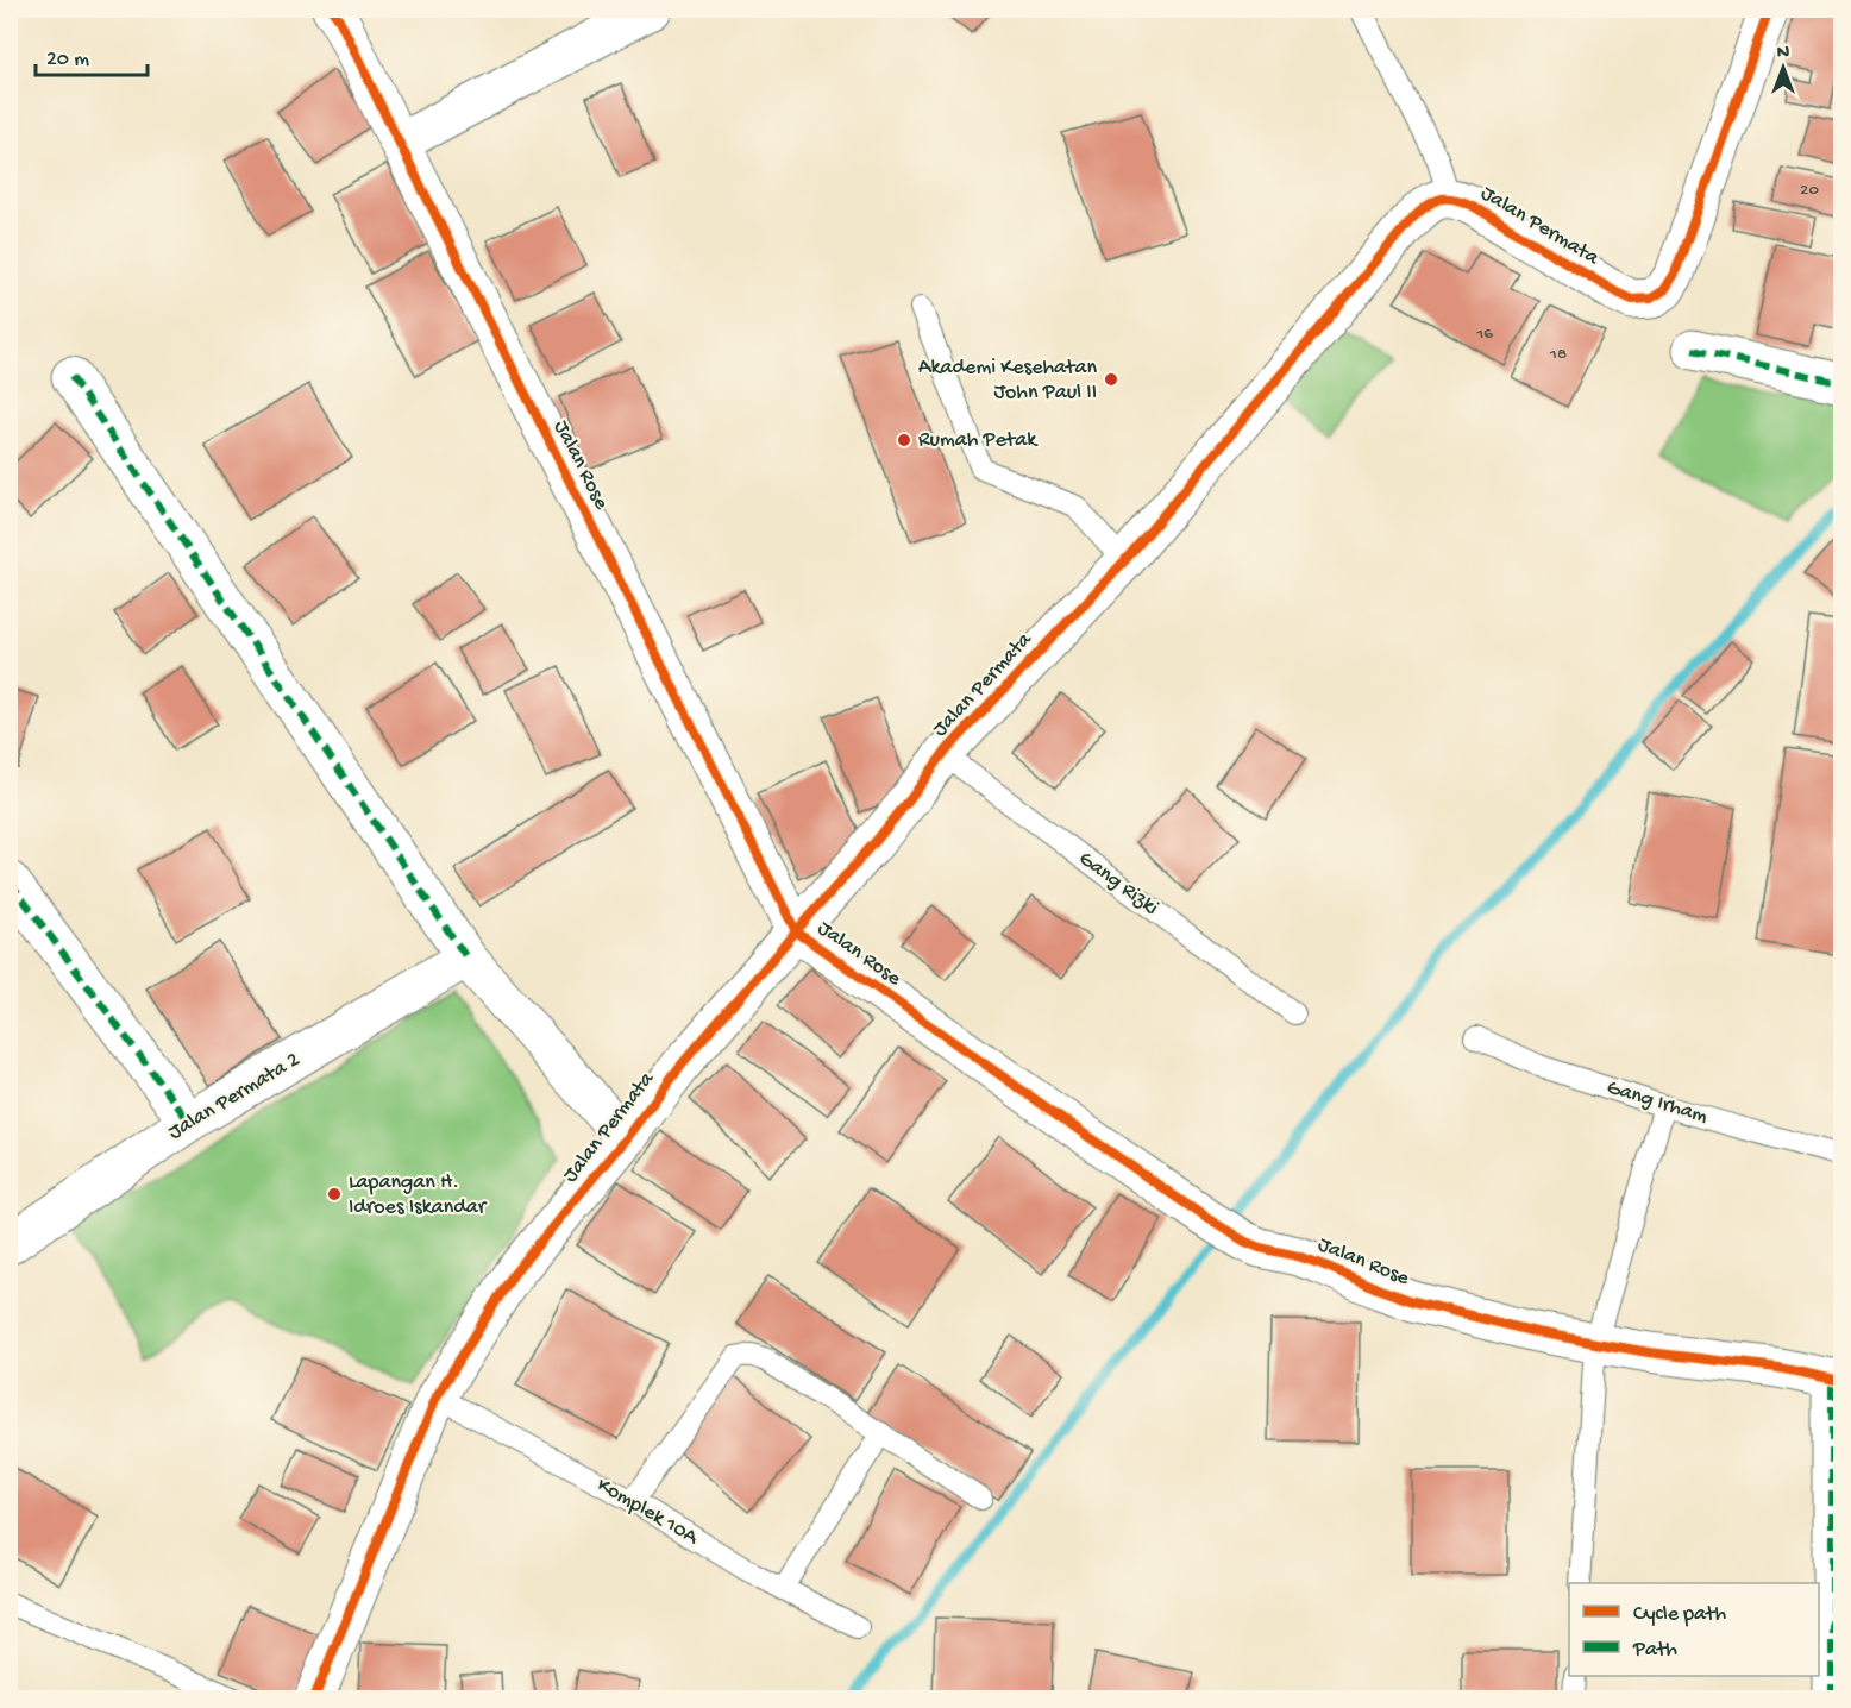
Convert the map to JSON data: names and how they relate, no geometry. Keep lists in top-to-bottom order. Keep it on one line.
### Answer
{"streets":{"street":["Jalan Permata","Jalan Rose","Jalan Permata 2"],"lane":["Gang Rizki","Gang Irham","Komplek 10A"]},"crossings":[["Jalan Permata","Jalan Rose"],["Jalan Permata","Gang Rizki"],["Jalan Permata","Komplek 10A"]],"places":["Akademi Kesehatan John Paul II","Rumah Petak","Lapangan H. Idroes Iskandar"],"house_numbers":["20","16","18"],"legend":["Cycle path","Path"],"scale_bar":"20 m","north":"top"}
